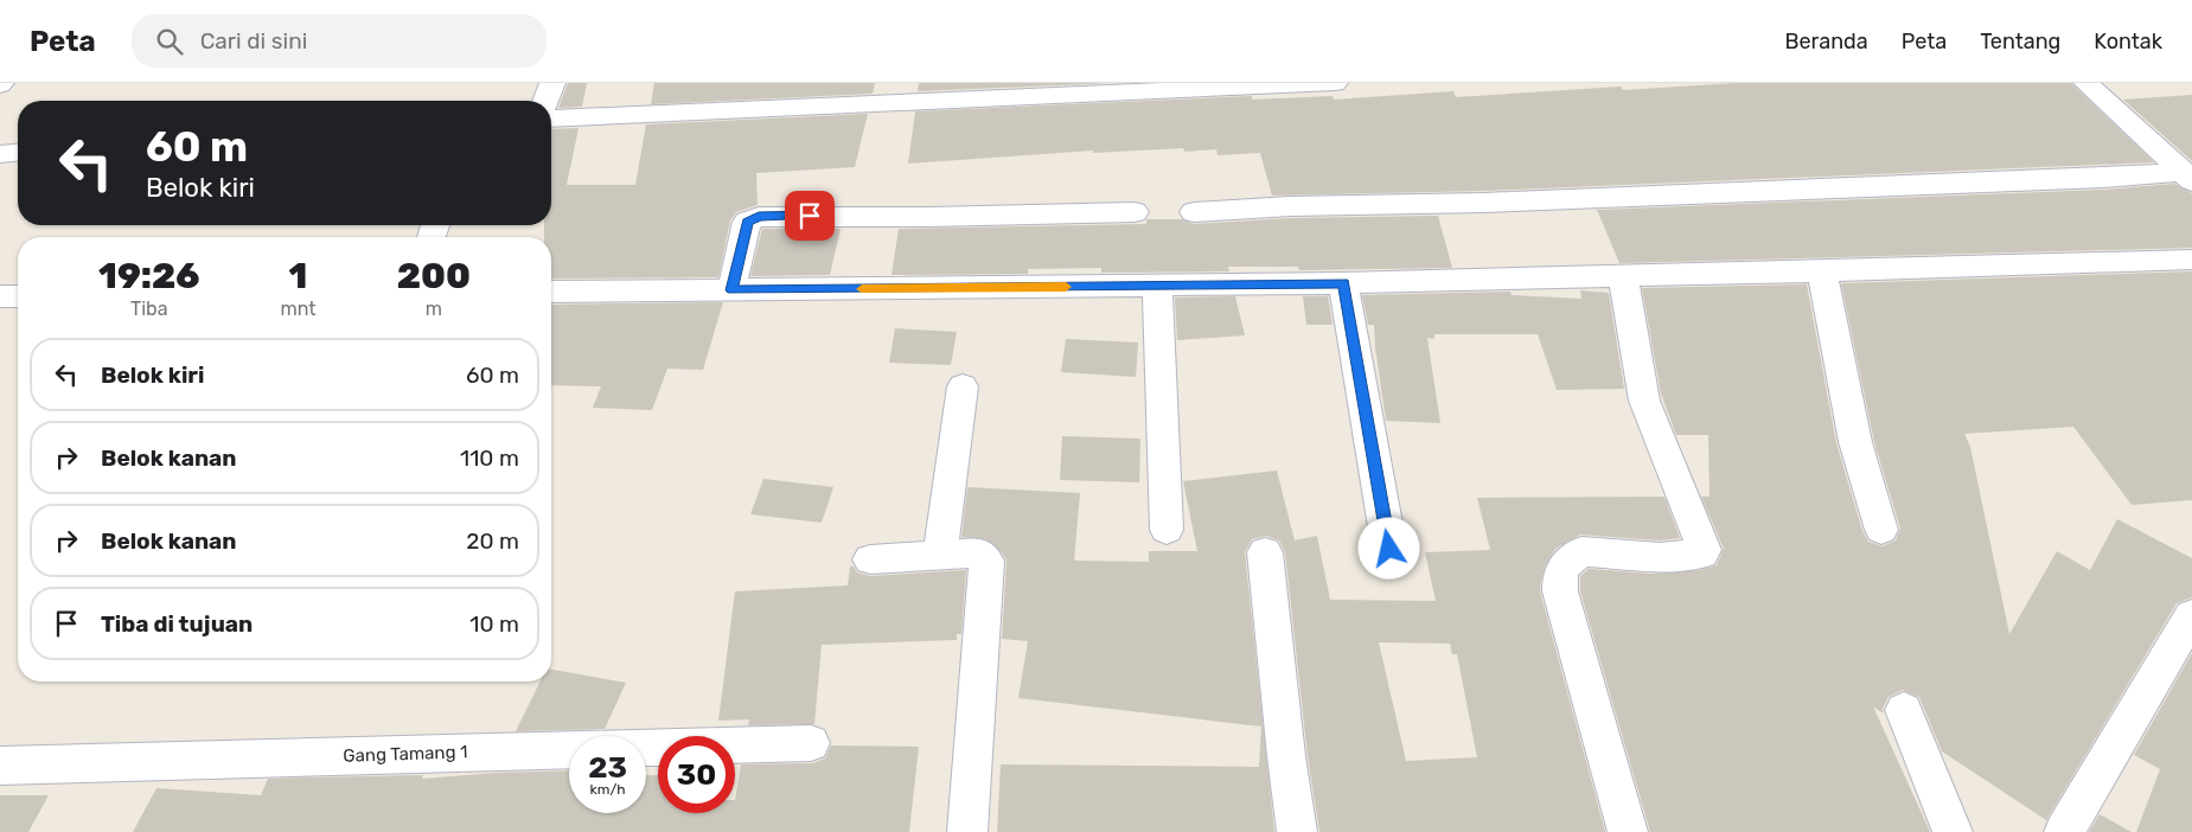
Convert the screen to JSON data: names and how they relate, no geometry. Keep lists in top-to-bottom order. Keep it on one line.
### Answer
{"streets":{"street":["Gang Tamang 1"]},"page":{"header":"Peta","search":"Cari di sini","nav":["Beranda","Peta","Tentang","Kontak"],"turn":["60 m","Belok kiri"],"eta":["19:26","Tiba","1","mnt","200","m"],"list":[{"name":"Belok kiri","value":"60 m"},{"name":"Belok kanan","value":"110 m"},{"name":"Belok kanan","value":"20 m"},{"name":"Tiba di tujuan","value":"10 m"}],"speed":"23 km/h","limit":"30"}}
